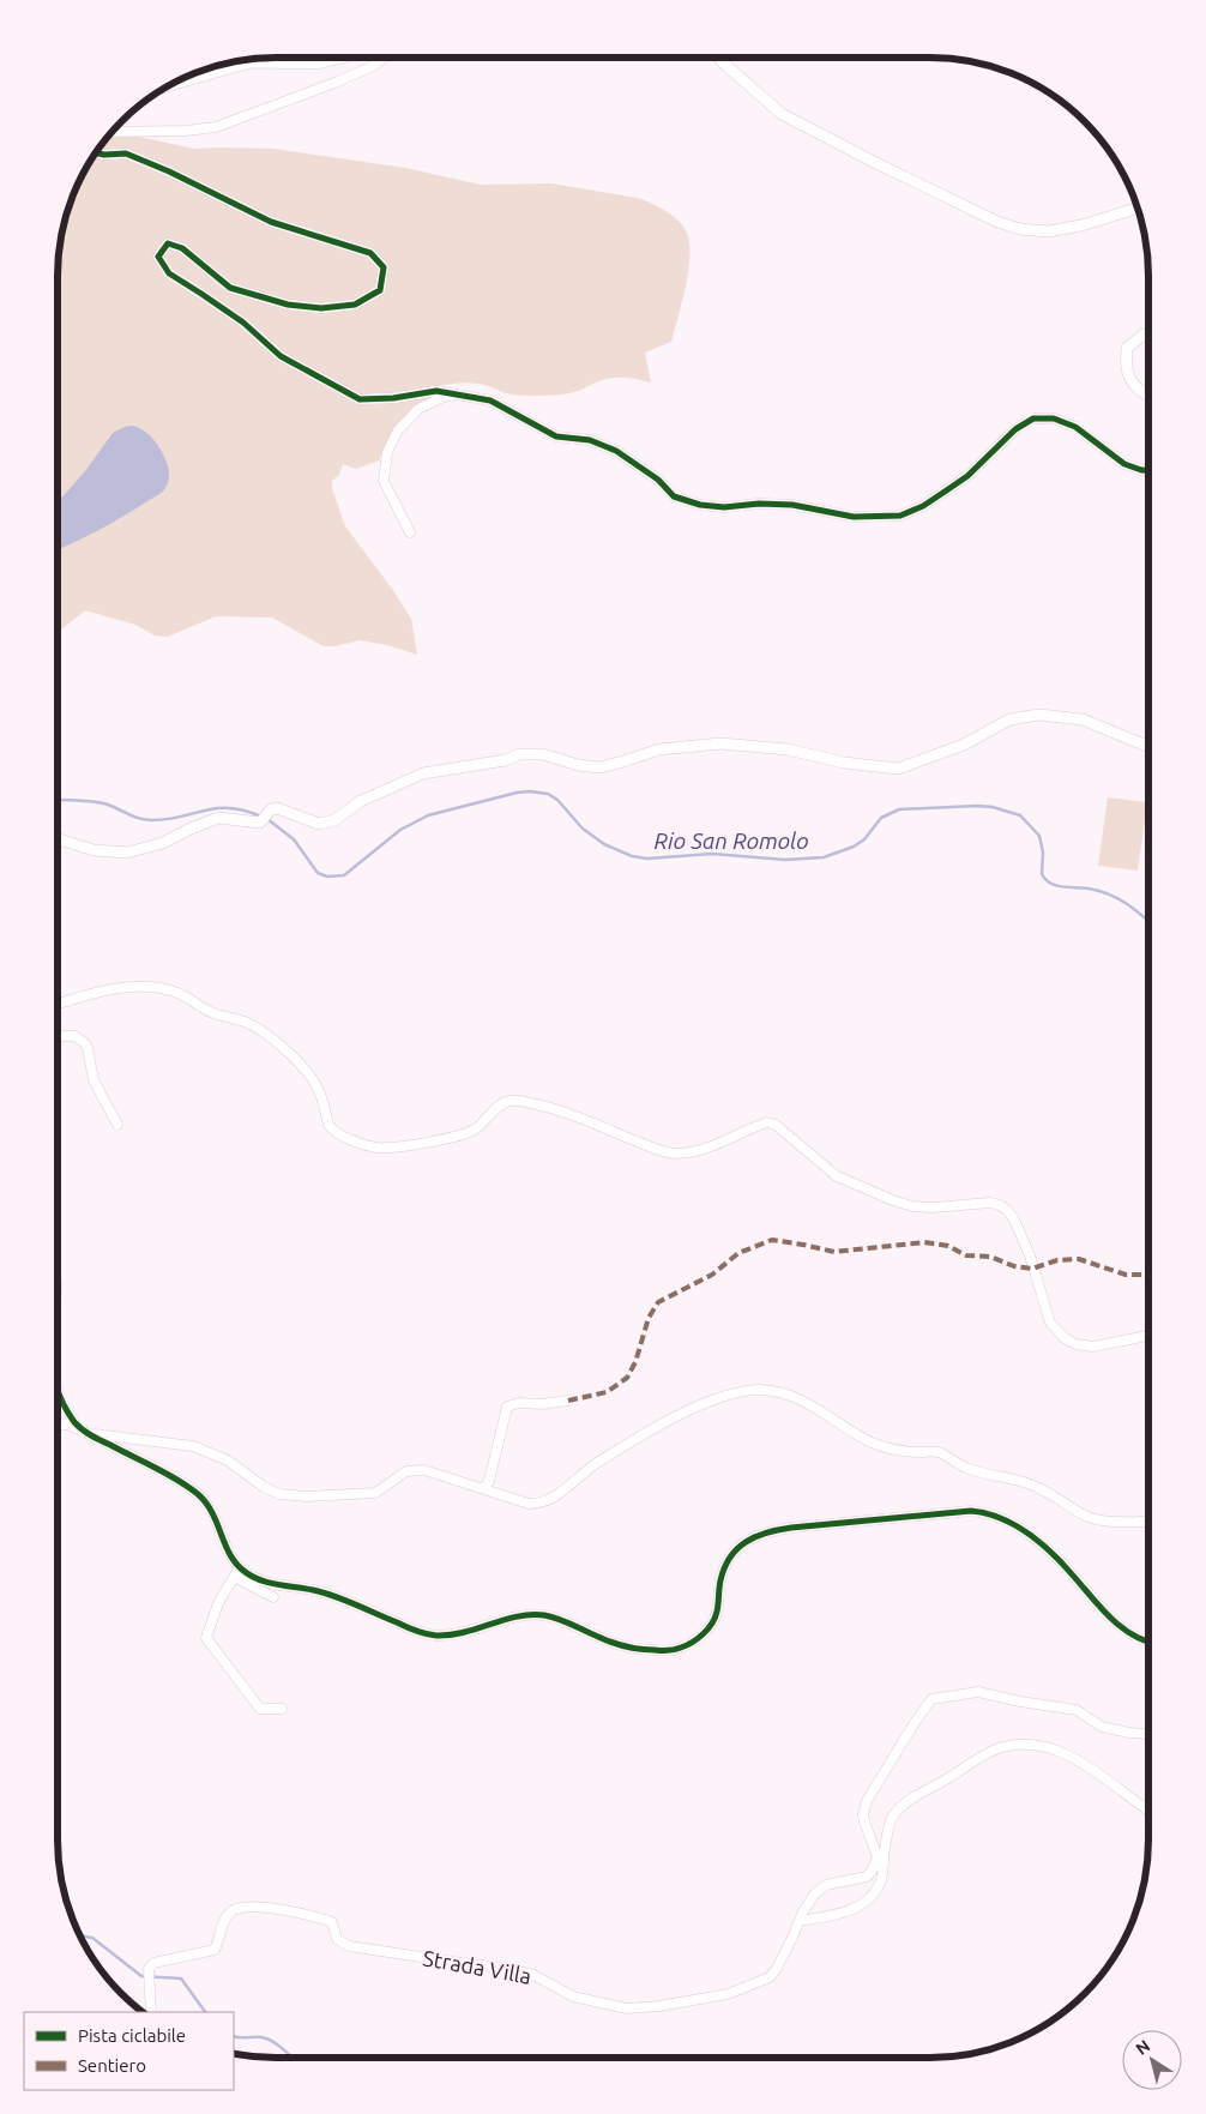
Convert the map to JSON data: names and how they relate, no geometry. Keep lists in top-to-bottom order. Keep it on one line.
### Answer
{"streets":{"street":["Strada Villa"]},"water":["Rio San Romolo"],"legend":["Pista ciclabile","Sentiero"],"north":"top left"}
